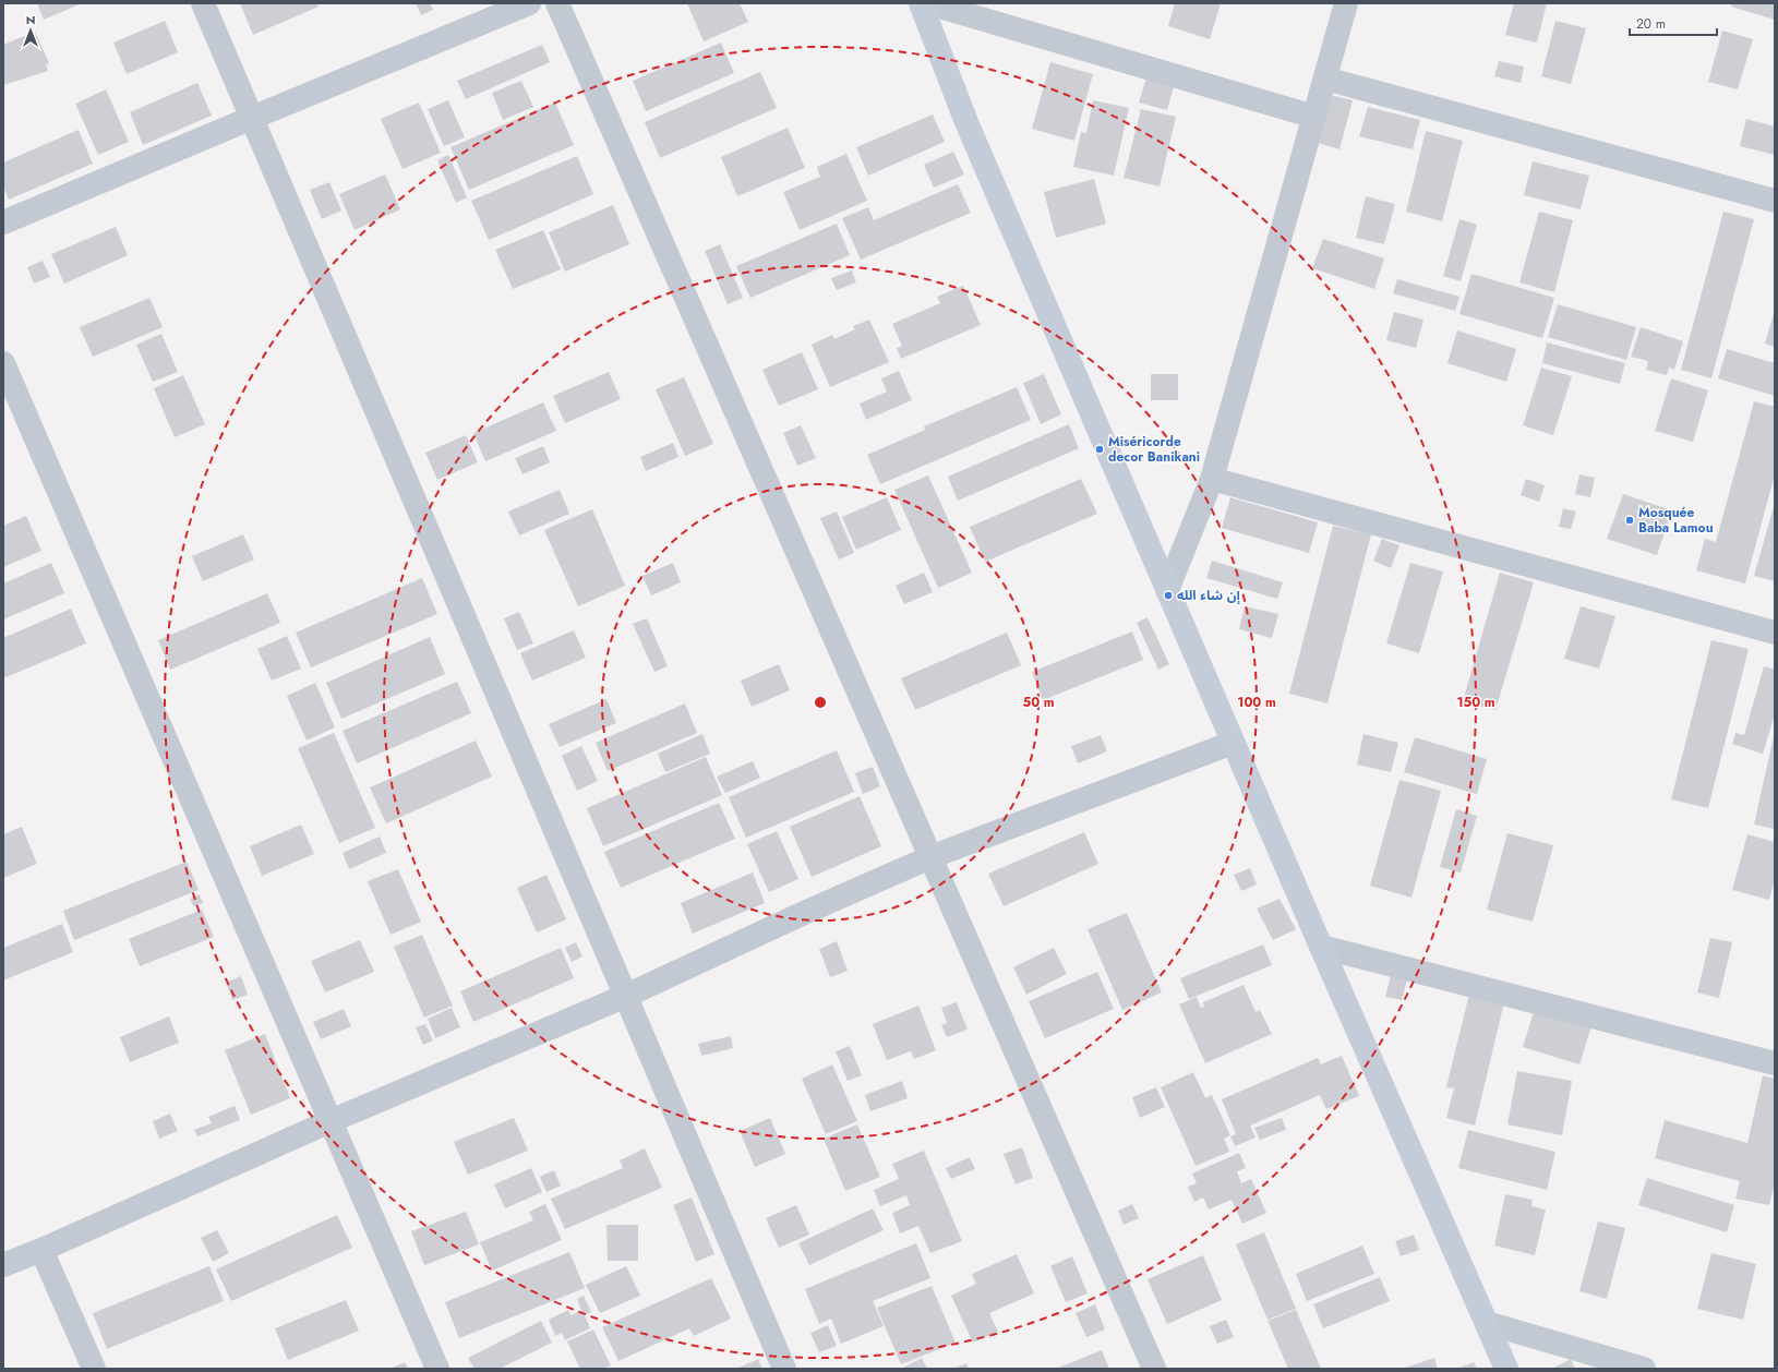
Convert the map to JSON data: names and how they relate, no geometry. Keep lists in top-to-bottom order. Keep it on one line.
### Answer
{"places":["Miséricorde decor Banikani","Mosquée Baba Lamou","إن شاء الله"],"scale_bar":"20 m","north":"top","rings":["50 m","100 m","150 m"]}
